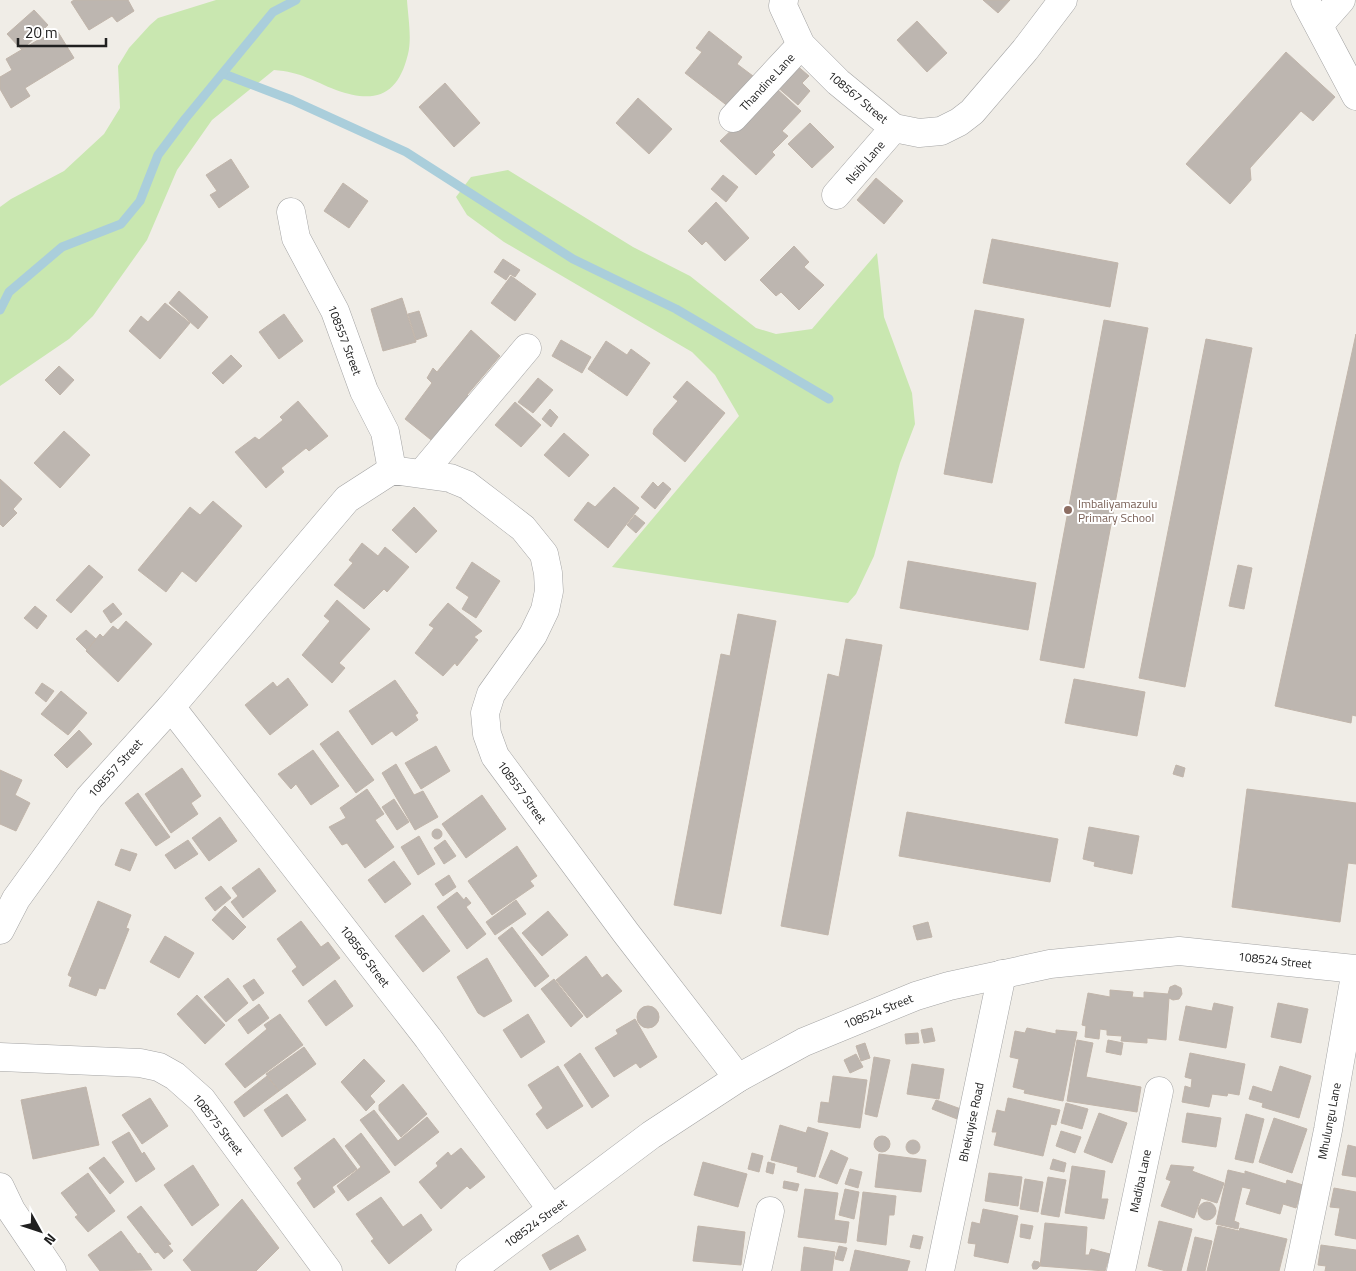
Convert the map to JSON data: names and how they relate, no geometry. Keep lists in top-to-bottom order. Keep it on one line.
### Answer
{"streets":{"street":["Thandine Lane","108567 Street","Nsibi Lane","108557 Street","108566 Street","108524 Street","Mhulungu Lane","Bhekuyise Road","108575 Street","Madiba Lane"]},"crossings":[["Thandine Lane","108567 Street"],["108567 Street","Nsibi Lane"],["108557 Street","108566 Street"],["108557 Street","108524 Street"],["108566 Street","108524 Street"],["108524 Street","Mhulungu Lane"],["108524 Street","Bhekuyise Road"]],"places":["Imbaliyamazulu Primary School"],"scale_bar":"20 m","north":"bottom right"}
